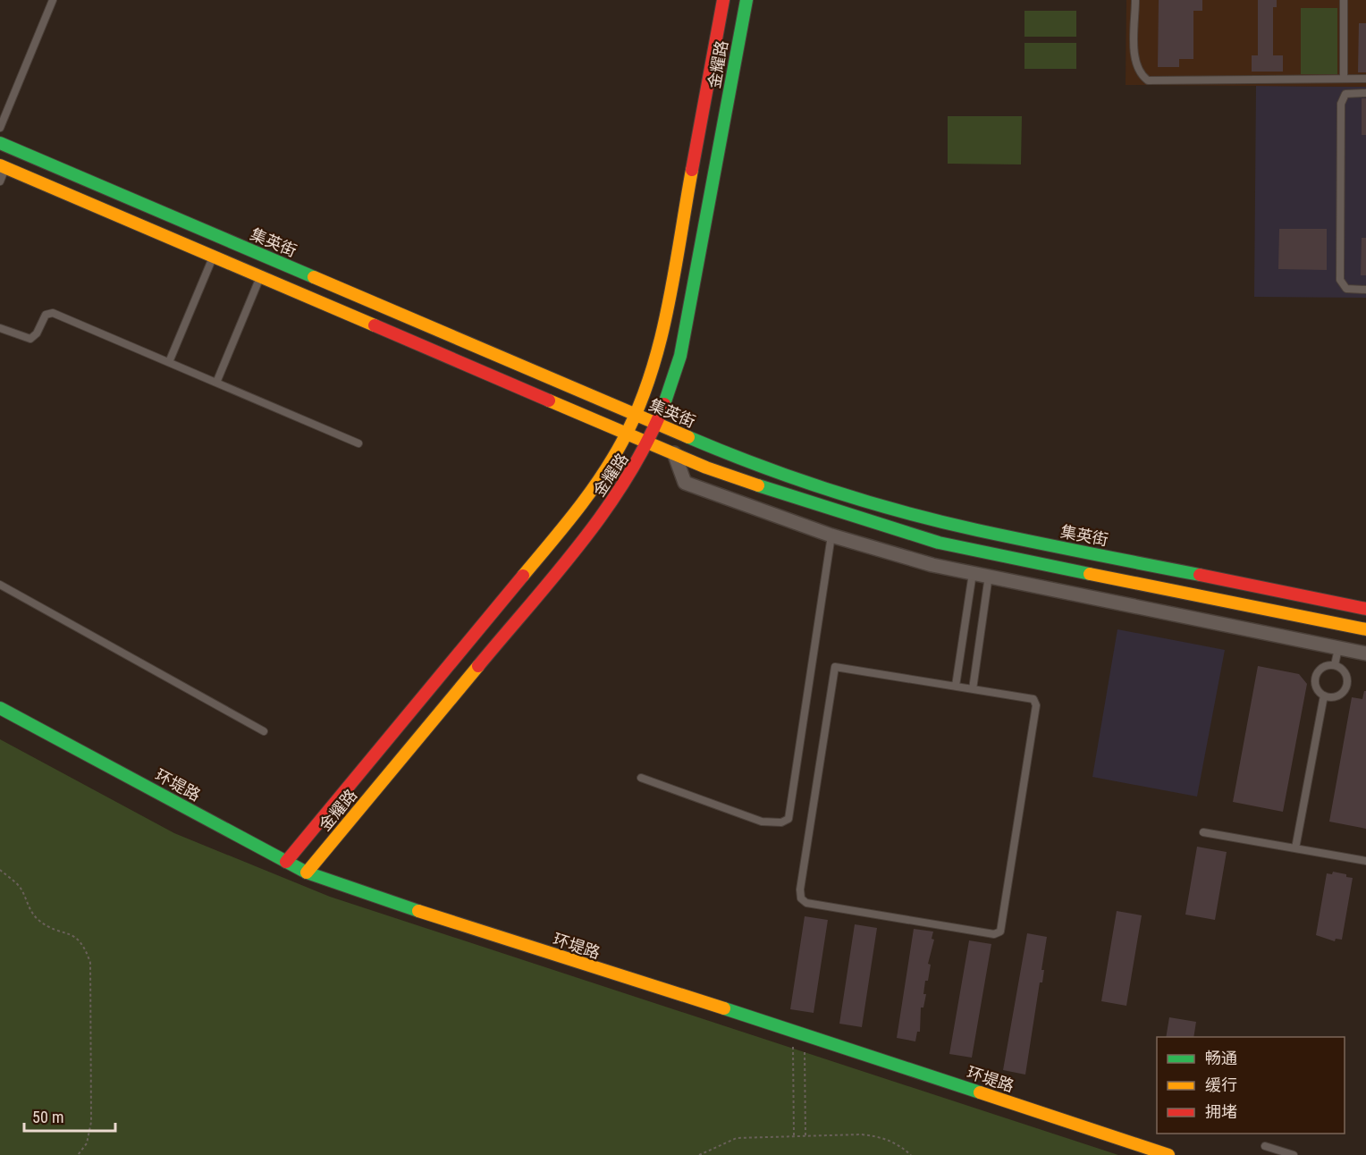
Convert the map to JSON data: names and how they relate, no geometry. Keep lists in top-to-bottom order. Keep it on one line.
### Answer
{"streets":{"street":["金耀路","集英街","环堤路"]},"crossings":[["金耀路","集英街"],["金耀路","环堤路"]],"legend":["畅通","缓行","拥堵"],"scale_bar":"50 m"}
